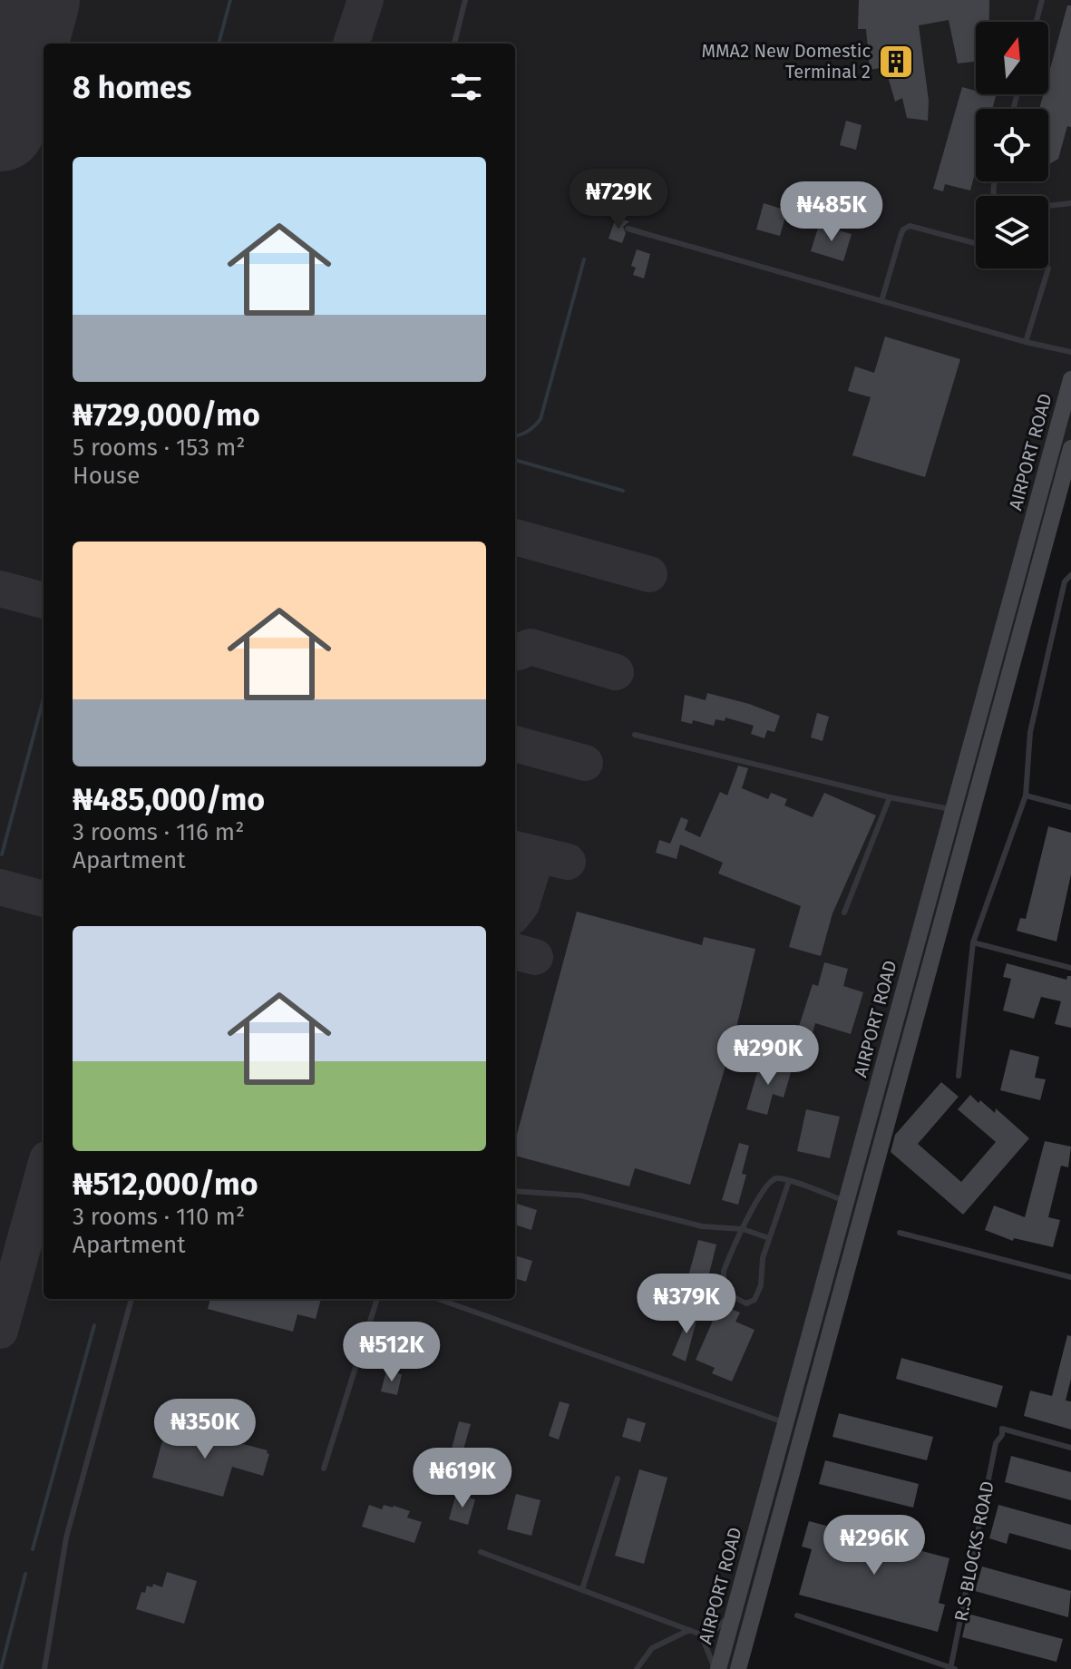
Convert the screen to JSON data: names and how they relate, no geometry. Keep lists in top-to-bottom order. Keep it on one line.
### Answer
{"streets":{"main road":["AIRPORT ROAD"],"lane":["R.S BLOCKS ROAD"]},"places":{"building":["MMA2 New Domestic Terminal 2"]},"north":"top","page":{"heading":"8 homes","list":[{"name":"₦729,000/mo","note":"5 rooms · 153 m² · House"},{"name":"₦485,000/mo","note":"3 rooms · 116 m² · Apartment"},{"name":"₦512,000/mo","note":"3 rooms · 110 m² · Apartment"}],"price":["₦729K","₦485K","₦290K","₦379K","₦512K","₦350K","₦619K","₦296K"]}}
